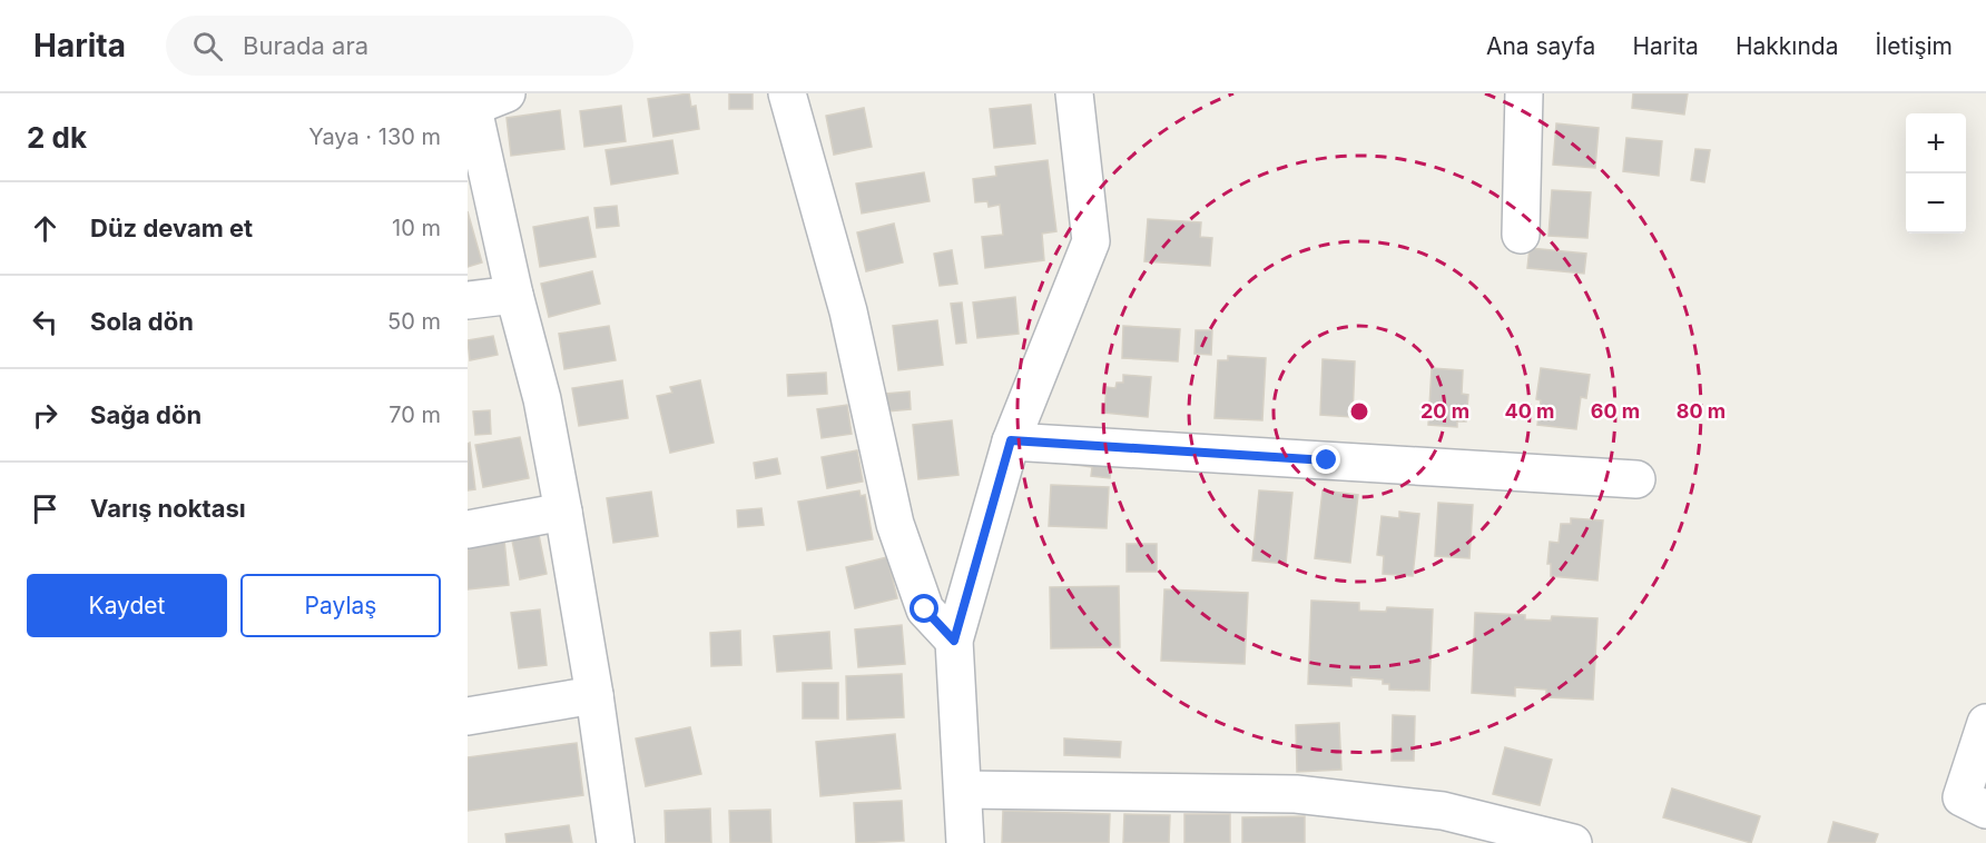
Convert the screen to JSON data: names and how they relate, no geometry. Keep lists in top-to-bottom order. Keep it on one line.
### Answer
{"page":{"header":"Harita","search":"Burada ara","nav":["Ana sayfa","Harita","Hakkında","İletişim"],"heading":["2 dk","Yaya · 130 m"],"map_buttons":["+","−"],"list":[["Düz devam et","10 m"],["Sola dön","50 m"],["Sağa dön","70 m"],"Varış noktası"],"buttons":["Kaydet","Paylaş"]},"rings":["20 m","40 m","60 m","80 m"]}
